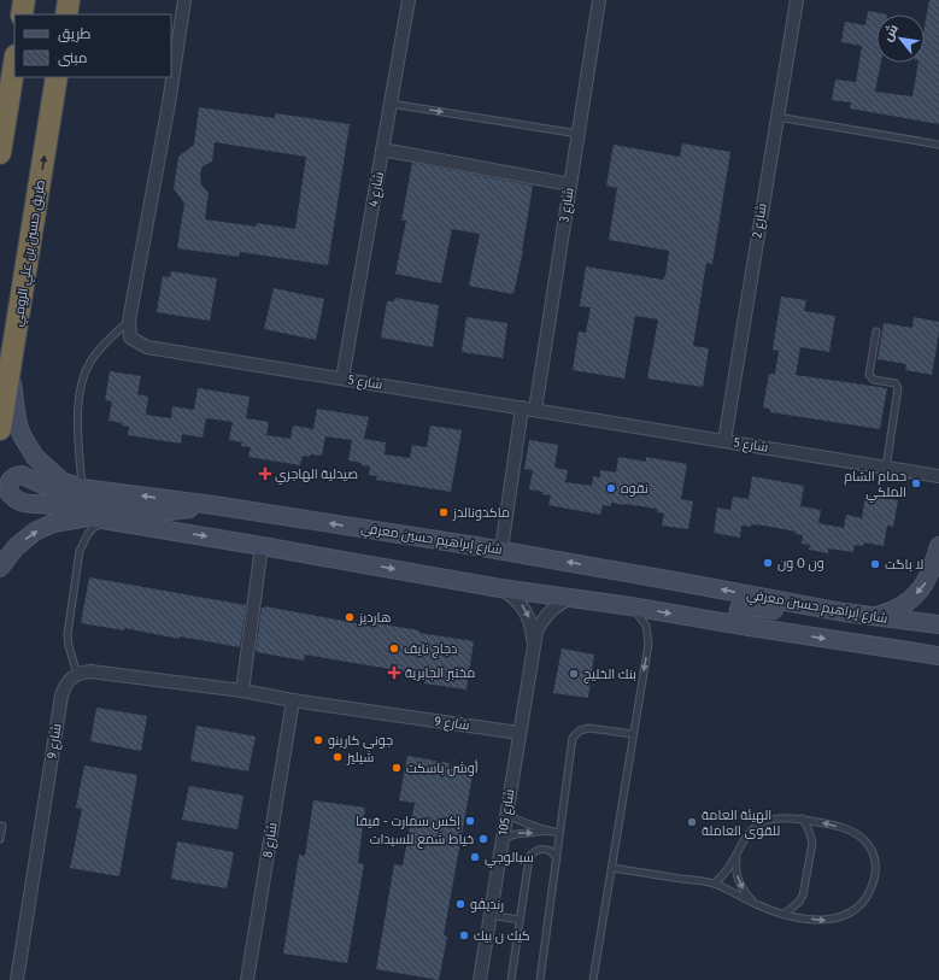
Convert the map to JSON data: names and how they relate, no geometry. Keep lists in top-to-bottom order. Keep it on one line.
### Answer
{"streets":{"highway":["طريق حسين بن علي الرومي"],"street":["شارع 4","شارع 3","شارع 2","شارع 5","شارع إبراهيم حسين معرفي","شارع 9","شارع 105","شارع 8"]},"crossings":[["شارع 4","شارع 5"],["شارع 3","شارع 5"],["شارع 2","شارع 5"],["طريق حسين بن علي الرومي","شارع إبراهيم حسين معرفي"],["شارع 9","شارع 105"],["شارع 9","شارع 8"]],"one_way":["طريق حسين بن علي الرومي"],"places":{"health":["صيدلية الهاجري","مختبر الجابرية"],"other":["حمام الشام الملكي","نقوه","ماكدونالدز","ون O ون","لا باگت","هارديز","دجاج نايف","بنك الخليج","جوني كارينو","شيليز","أوشن باسكت","إكس سمارت - فيفا","الهيئة العامة للقوى العاملة","خياط شمع للسيدات","سبالوجي","رنديڤو","كيك ن بيك"]},"legend":["طريق","مبنى"],"north":"top left"}
